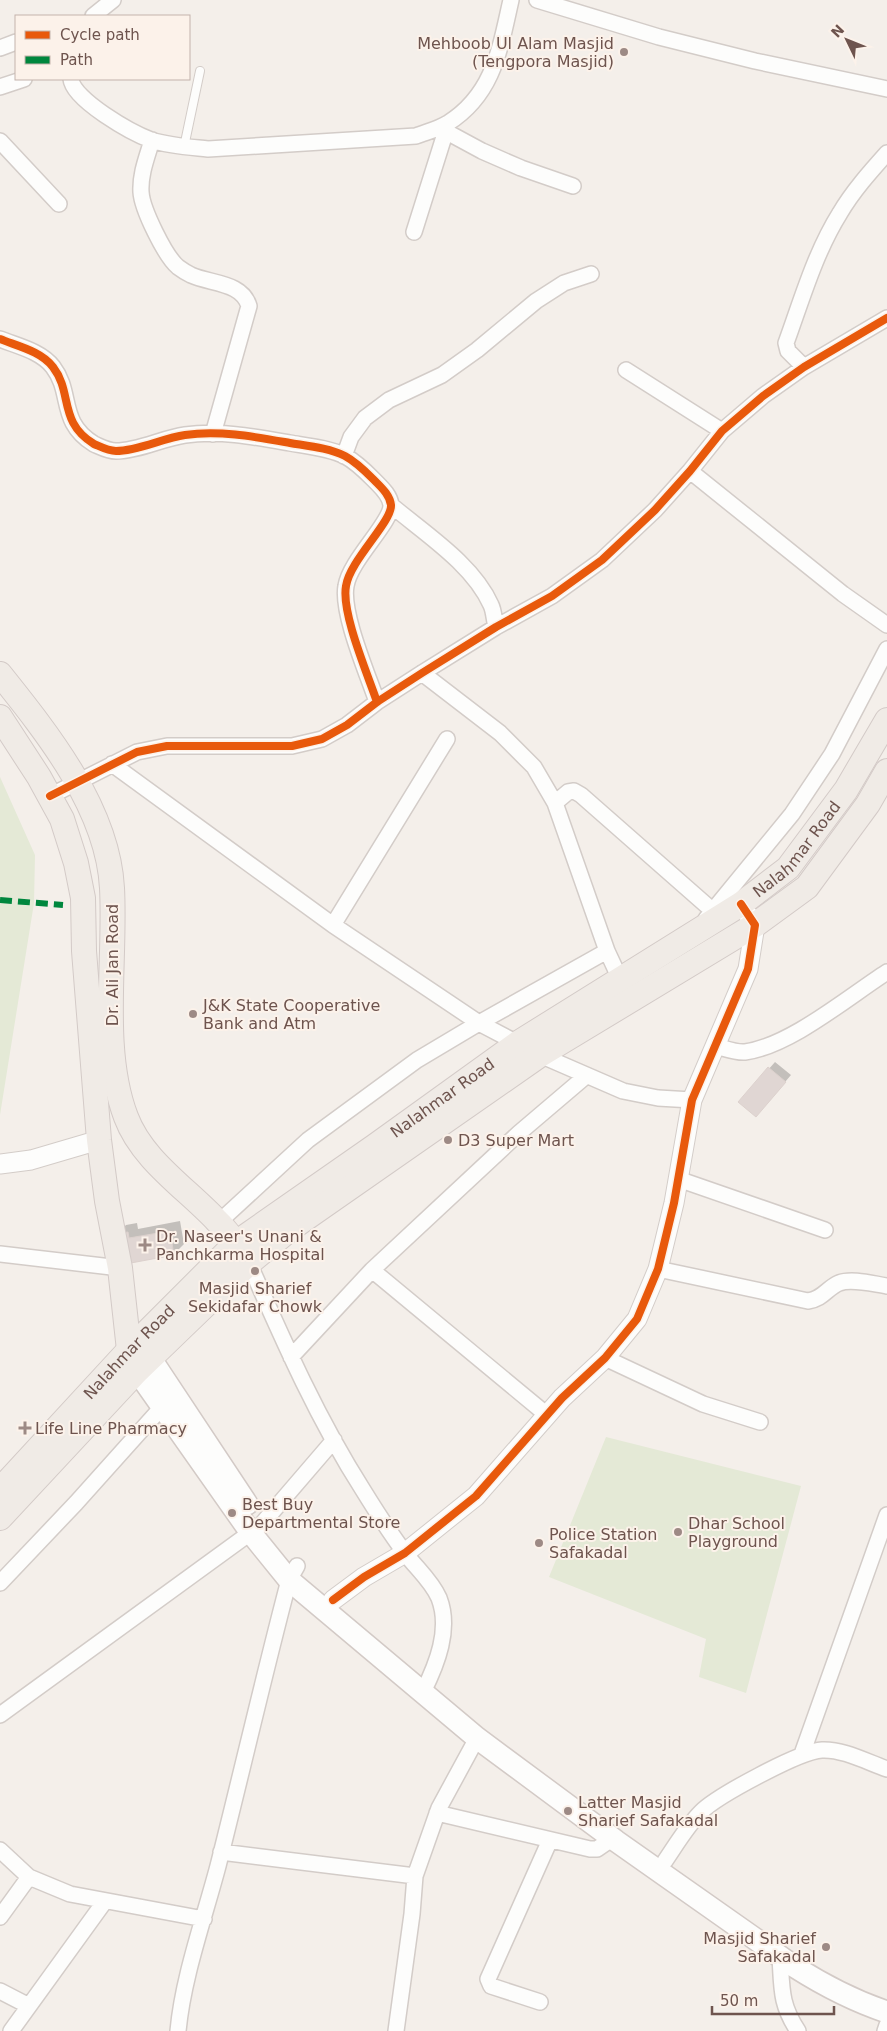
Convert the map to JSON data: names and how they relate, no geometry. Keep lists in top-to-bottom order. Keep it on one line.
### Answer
{"streets":{"main road":["Nalahmar Road","Dr. Ali Jan Road"]},"crossings":[["Nalahmar Road","Dr. Ali Jan Road"]],"places":{"other":["Mehboob Ul Alam Masjid (Tengpora Masjid)","J&K State Cooperative Bank and Atm","D3 Super Mart","Masjid Sharief Sekidafar Chowk","Best Buy Departmental Store","Dhar School Playground","Police Station Safakadal","Latter Masjid Sharief Safakadal","Masjid Sharief Safakadal"],"health":["Dr. Naseer's Unani & Panchkarma Hospital","Life Line Pharmacy"]},"legend":["Cycle path","Path"],"scale_bar":"50 m","north":"top left"}
